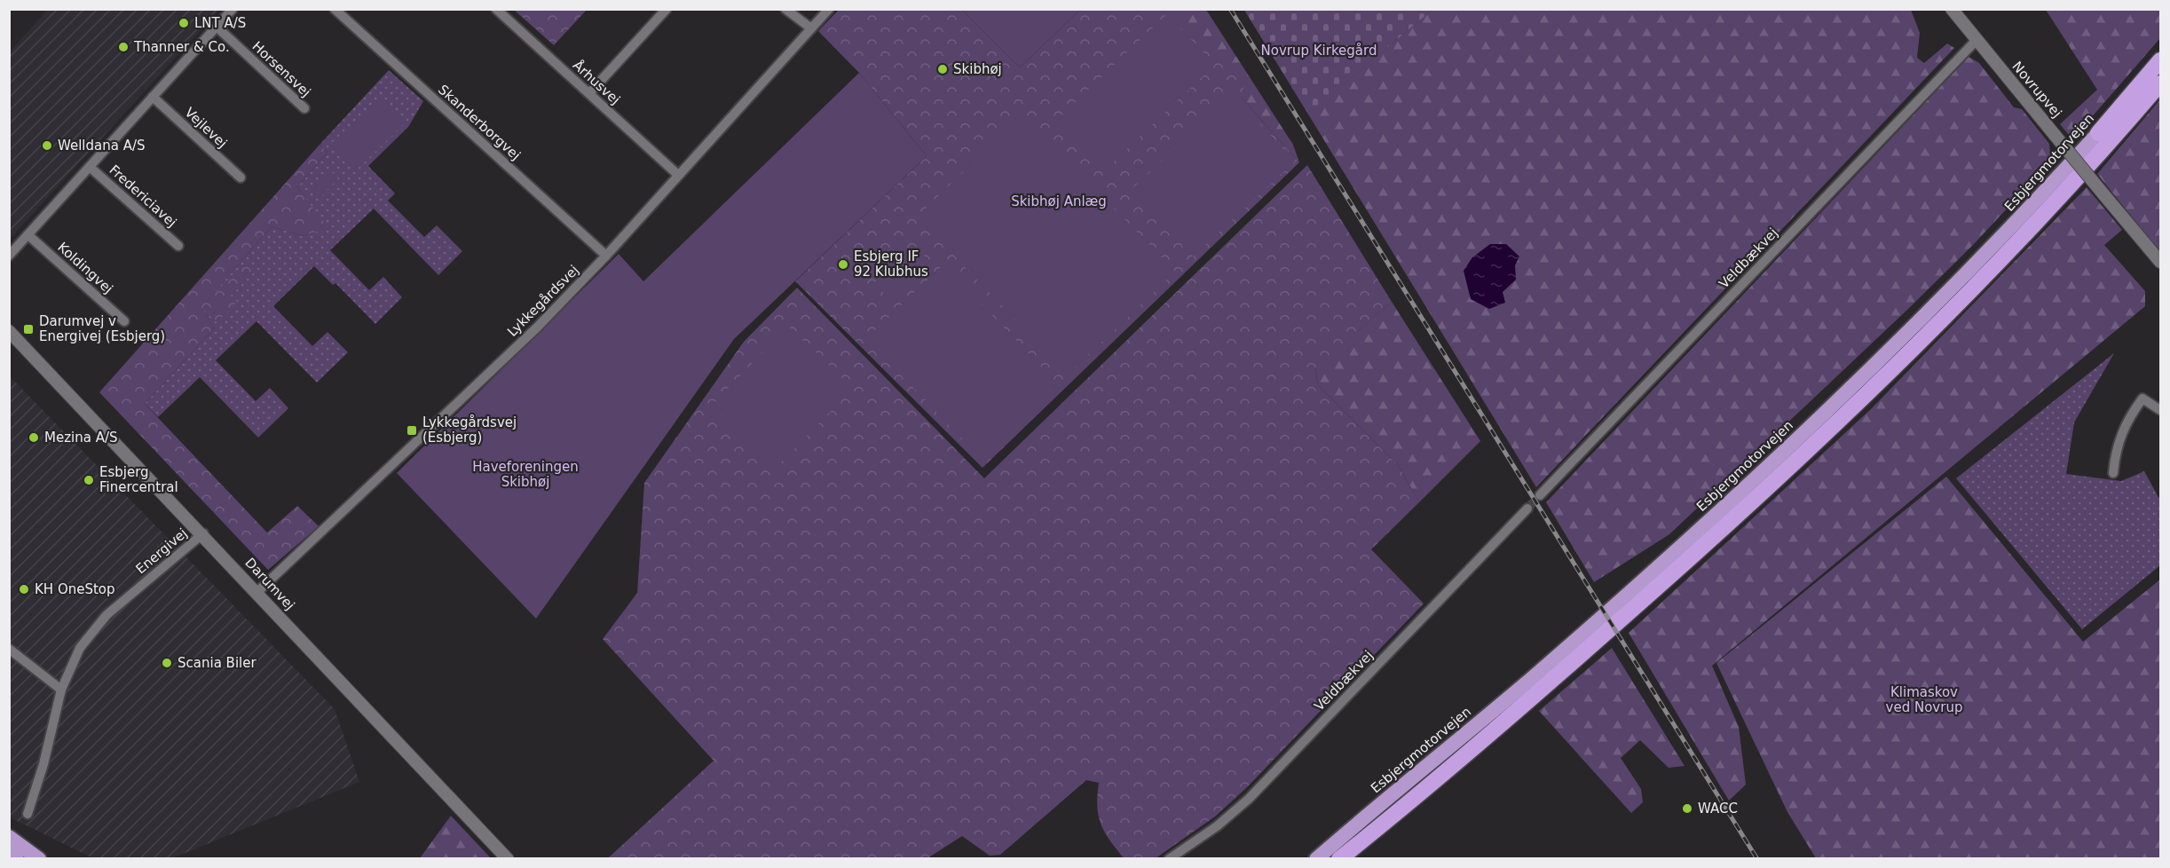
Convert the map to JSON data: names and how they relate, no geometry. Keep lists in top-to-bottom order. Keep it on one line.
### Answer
{"streets":{"highway":["Esbjergmotorvejen"],"street":["Horsensvej","Århusvej","Novrupvej","Skanderborgvej","Vejlevej","Fredericiavej","Veldbækvej","Koldingvej","Lykkegårdsvej","Energivej","Darumvej"]},"crossings":[["Århusvej","Lykkegårdsvej"],["Novrupvej","Veldbækvej"],["Skanderborgvej","Lykkegårdsvej"],["Lykkegårdsvej","Darumvej"],["Energivej","Darumvej"]],"parks":["Novrup Kirkegård","Skibhøj Anlæg","Haveforeningen Skibhøj","Klimaskov ved Novrup"],"places":{"other":["LNT A/S","Thanner & Co.","Skibhøj","Welldana A/S","Esbjerg IF 92 Klubhus","Mezina A/S","Esbjerg Finercentral","KH OneStop","Scania Biler","WACC"],"transit":["Darumvej v Energivej (Esbjerg)","Lykkegårdsvej (Esbjerg)"]}}
